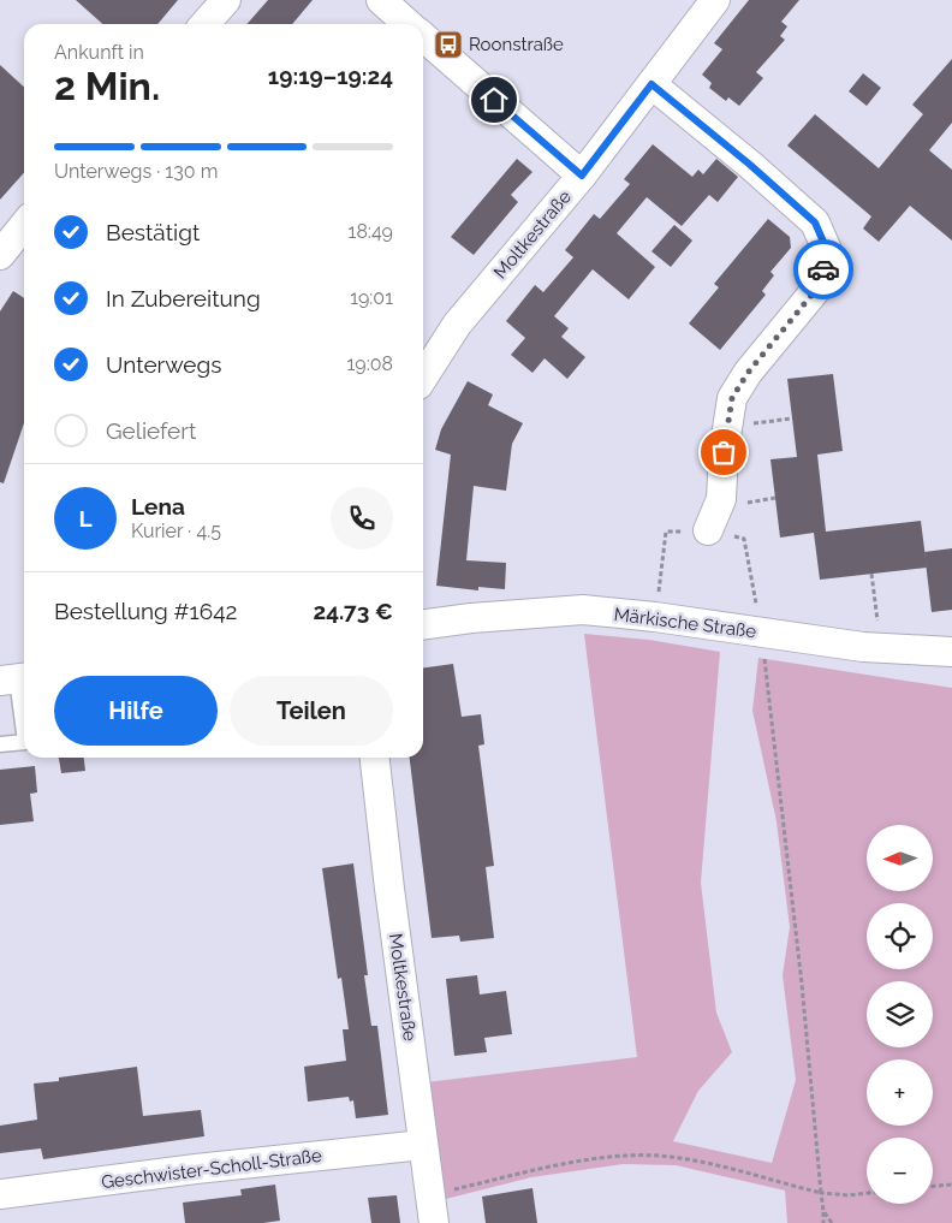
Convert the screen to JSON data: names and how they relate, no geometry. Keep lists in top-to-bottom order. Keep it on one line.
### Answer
{"streets":{"street":["Moltkestraße","Märkische Straße","Geschwister-Scholl-Straße"]},"crossings":[["Moltkestraße","Geschwister-Scholl-Straße"]],"places":{"bus stop":["Roonstraße"]},"north":"left","page":{"heading":["2 Min.","Ankunft in","19:19–19:24"],"panel":["Lena","Kurier · 4.5","Bestellung #1642","24.73 €"],"bar":"Unterwegs · 130 m","list":[["Bestätigt","18:49"],["In Zubereitung","19:01"],["Unterwegs","19:08"],"Geliefert"],"round":"L","buttons":["Hilfe","Teilen"],"map_buttons":["+","−"]}}
